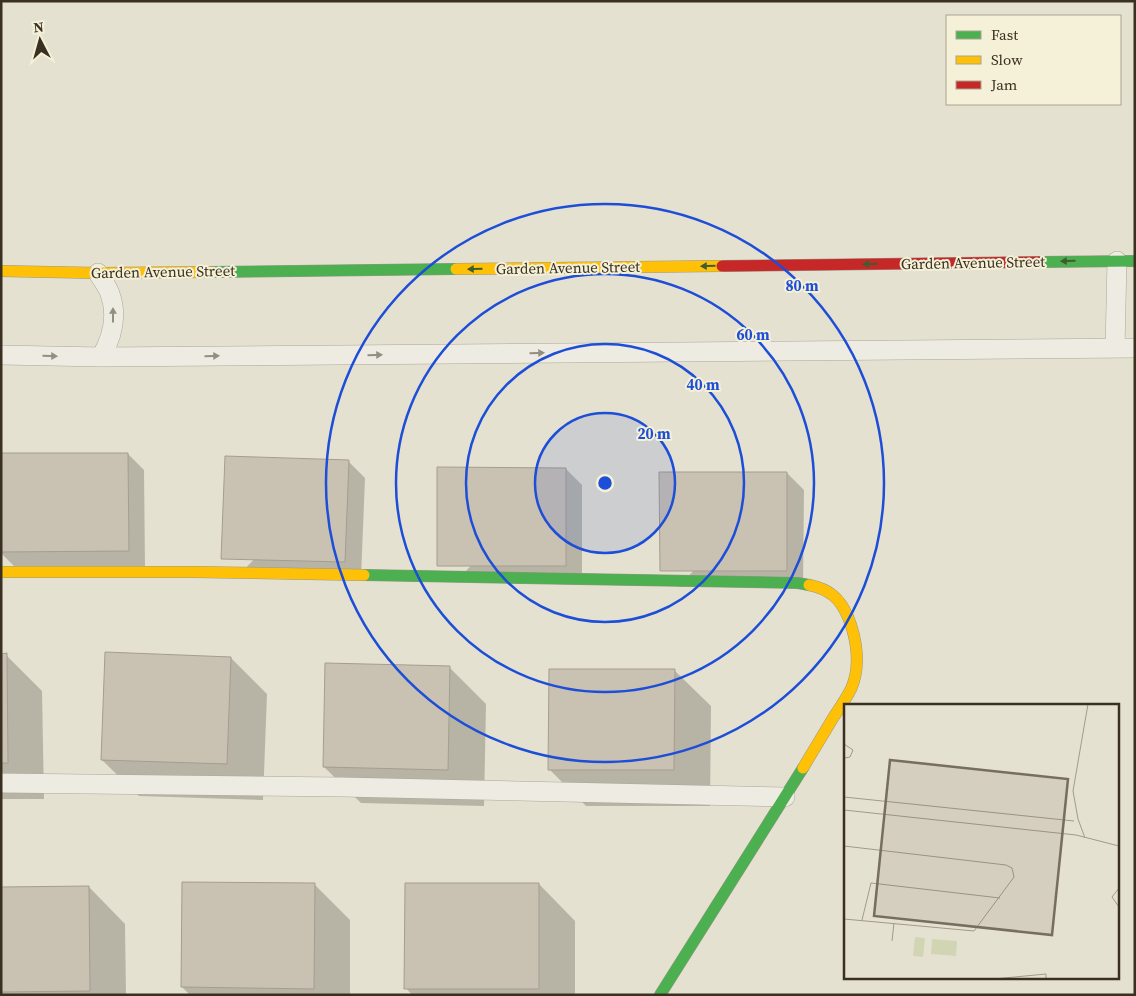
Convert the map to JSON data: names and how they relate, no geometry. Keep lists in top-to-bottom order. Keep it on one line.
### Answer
{"streets":{"street":["Garden Avenue Street"]},"legend":["Fast","Slow","Jam"],"north":"top","rings":["80 m","60 m","40 m","20 m"]}
